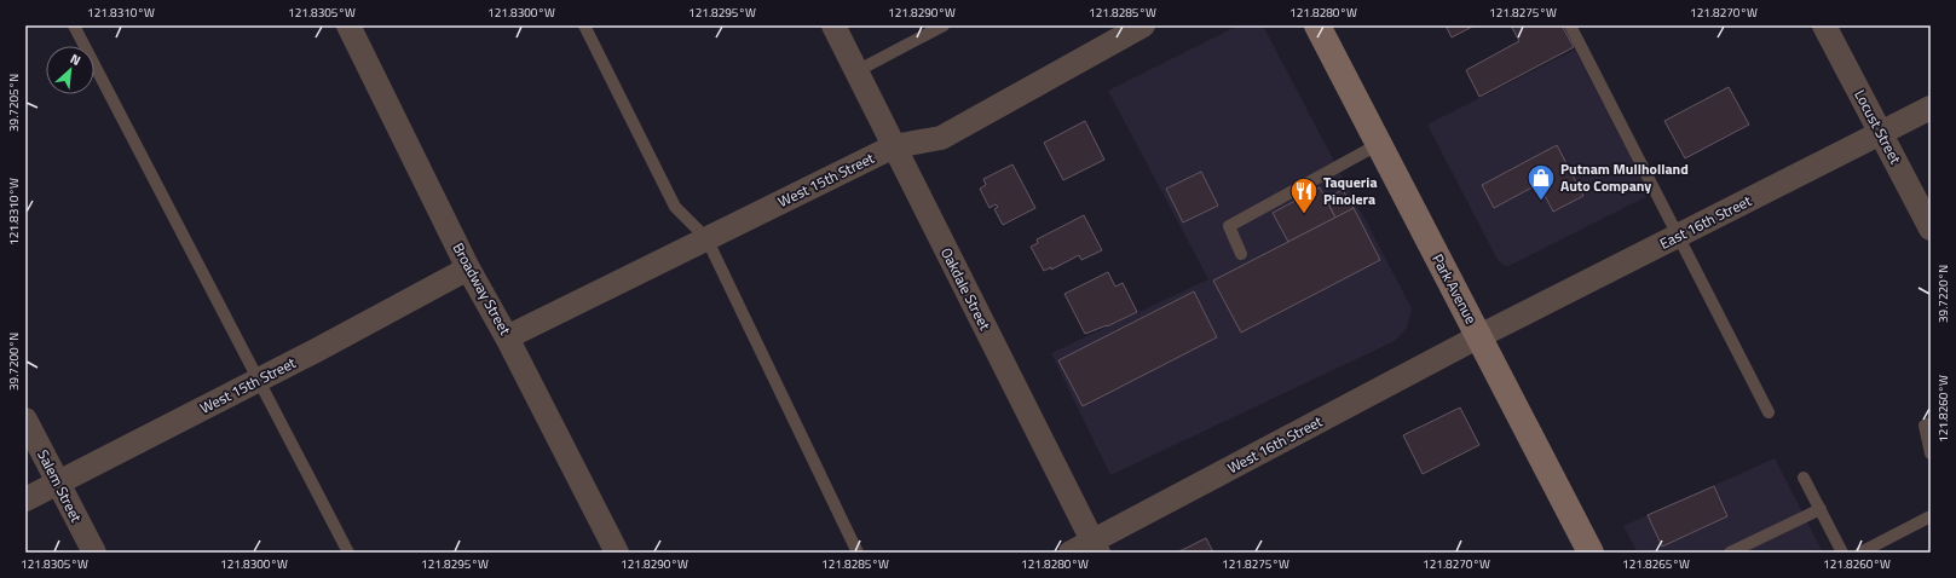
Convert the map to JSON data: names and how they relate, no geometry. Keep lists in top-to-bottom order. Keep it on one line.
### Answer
{"streets":{"main road":["Park Avenue"],"street":["Locust Street","West 15th Street","East 16th Street","Broadway Street","Oakdale Street","West 16th Street","Salem Street"]},"crossings":[["Locust Street","East 16th Street"],["West 15th Street","Broadway Street"],["West 15th Street","Oakdale Street"],["West 15th Street","Salem Street"],["East 16th Street","Park Avenue"],["East 16th Street","West 16th Street"],["Oakdale Street","West 16th Street"],["Park Avenue","West 16th Street"]],"places":{"shop":["Putnam Mullholland Auto Company"],"restaurant":["Taqueria Pinolera"]},"north":"top right","coordinates":["121.8310°W","121.8305°W","121.8300°W","121.8295°W","121.8290°W","121.8285°W","121.8280°W","121.8275°W","121.8270°W","39.7205°N","39.7220°N","39.7200°N","121.8260°W","121.8265°W"]}
